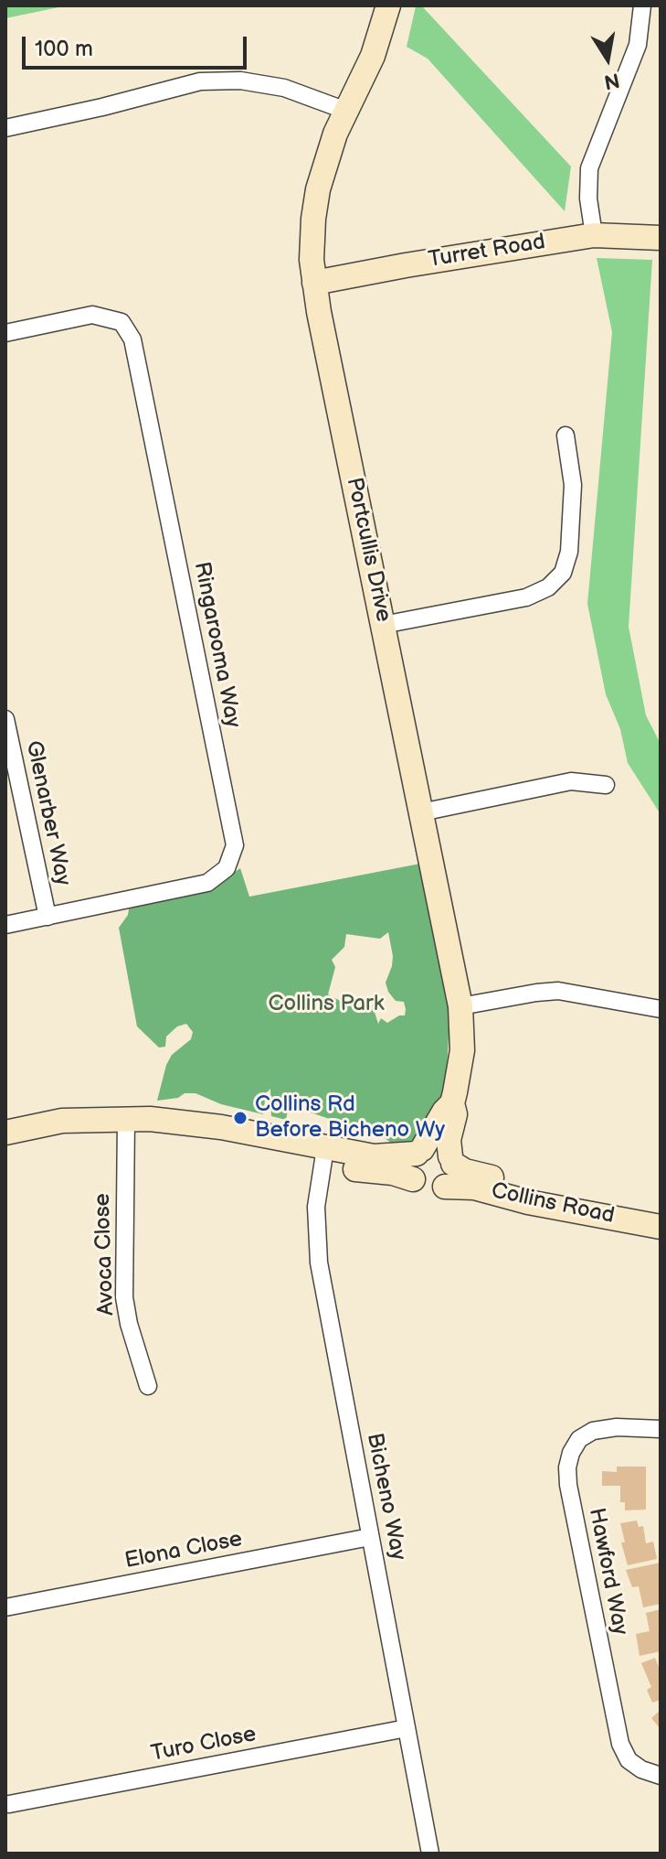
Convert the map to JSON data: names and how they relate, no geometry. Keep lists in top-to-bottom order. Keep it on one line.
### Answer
{"streets":{"street":["Turret Road","Portcullis Drive","Ringarooma Way","Glenarber Way","Collins Road","Avoca Close","Bicheno Way","Elona Close","Hawford Way","Turo Close"]},"crossings":[["Turret Road","Portcullis Drive"],["Portcullis Drive","Collins Road"],["Ringarooma Way","Glenarber Way"],["Collins Road","Avoca Close"],["Collins Road","Bicheno Way"],["Bicheno Way","Elona Close"],["Bicheno Way","Turo Close"]],"parks":["Collins Park"],"places":["Collins Rd Before Bicheno Wy"],"scale_bar":"100 m","north":"bottom"}
